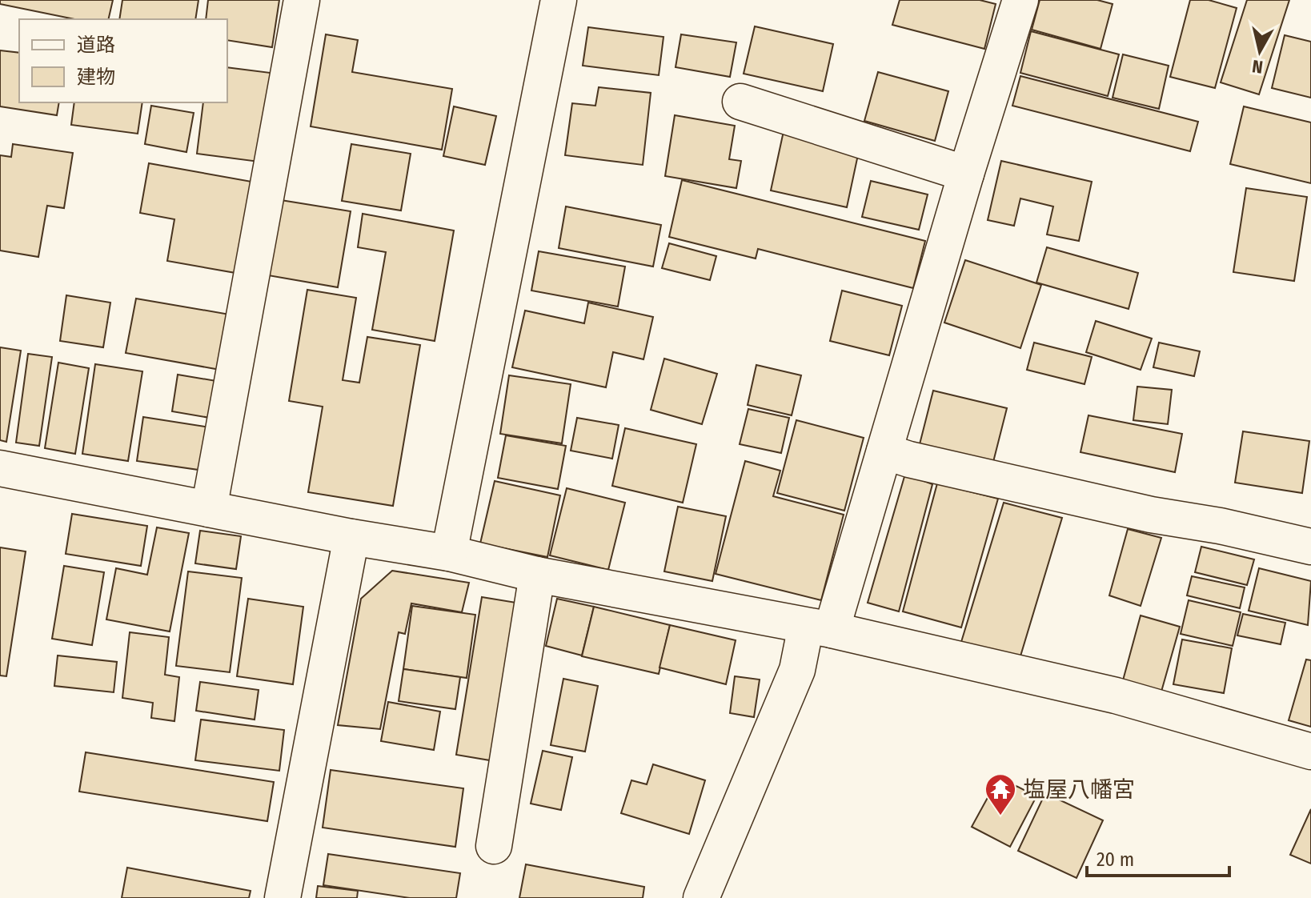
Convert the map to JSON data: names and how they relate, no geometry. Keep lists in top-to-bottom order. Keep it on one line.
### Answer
{"places":{"temple":["塩屋八幡宮"]},"legend":["道路","建物"],"scale_bar":"20 m","north":"bottom"}
